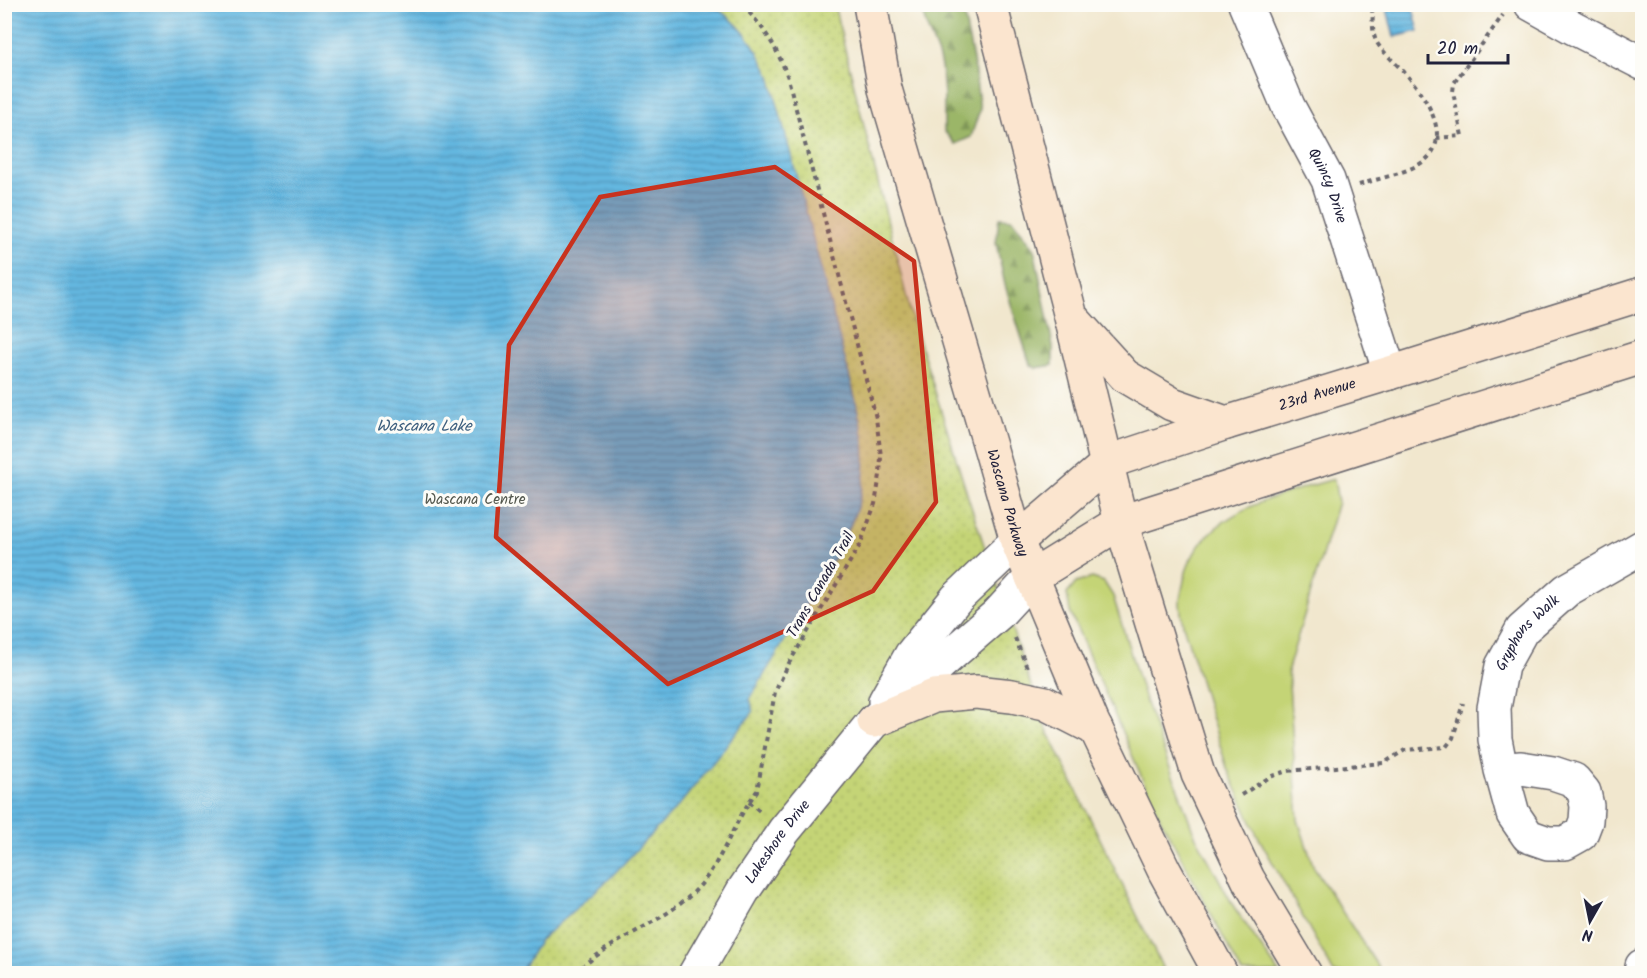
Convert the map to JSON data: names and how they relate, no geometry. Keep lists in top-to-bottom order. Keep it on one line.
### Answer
{"streets":{"main road":["23rd Avenue","Wascana Parkway"],"street":["Quincy Drive","Gryphons Walk","Lakeshore Drive"],"path":["Trans Canada Trail"]},"crossings":[["Quincy Drive","23rd Avenue"],["23rd Avenue","Wascana Parkway"],["23rd Avenue","Lakeshore Drive"],["Wascana Parkway","Lakeshore Drive"]],"water":["Wascana Lake"],"parks":["Wascana Centre"],"scale_bar":"20 m","north":"bottom"}
